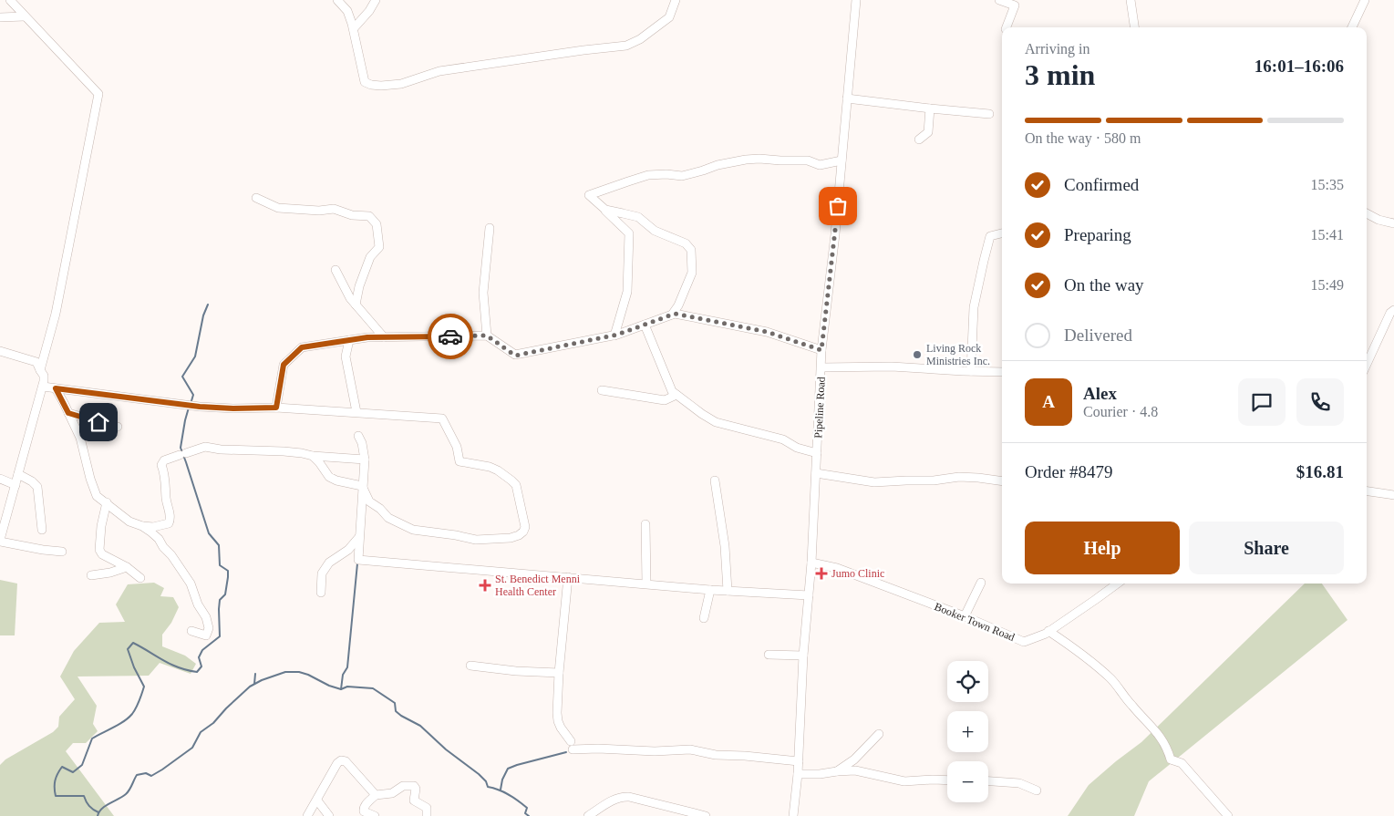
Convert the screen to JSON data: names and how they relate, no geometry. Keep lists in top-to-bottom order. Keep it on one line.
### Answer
{"streets":{"street":["Pipeline Road","Booker Town Road"]},"crossings":[["Pipeline Road","Booker Town Road"]],"places":{"other":["Living Rock Ministries Inc."],"health":["Jumo Clinic","St. Benedict Menni Health Center"]},"page":{"heading":["3 min","Arriving in","16:01–16:06"],"panel":["Alex","Courier · 4.8","Order #8479","$16.81"],"bar":"On the way · 580 m","list":[["Confirmed","15:35"],["Preparing","15:41"],["On the way","15:49"],"Delivered"],"round":"A","buttons":["Help","Share"],"map_buttons":["+","−"]}}
